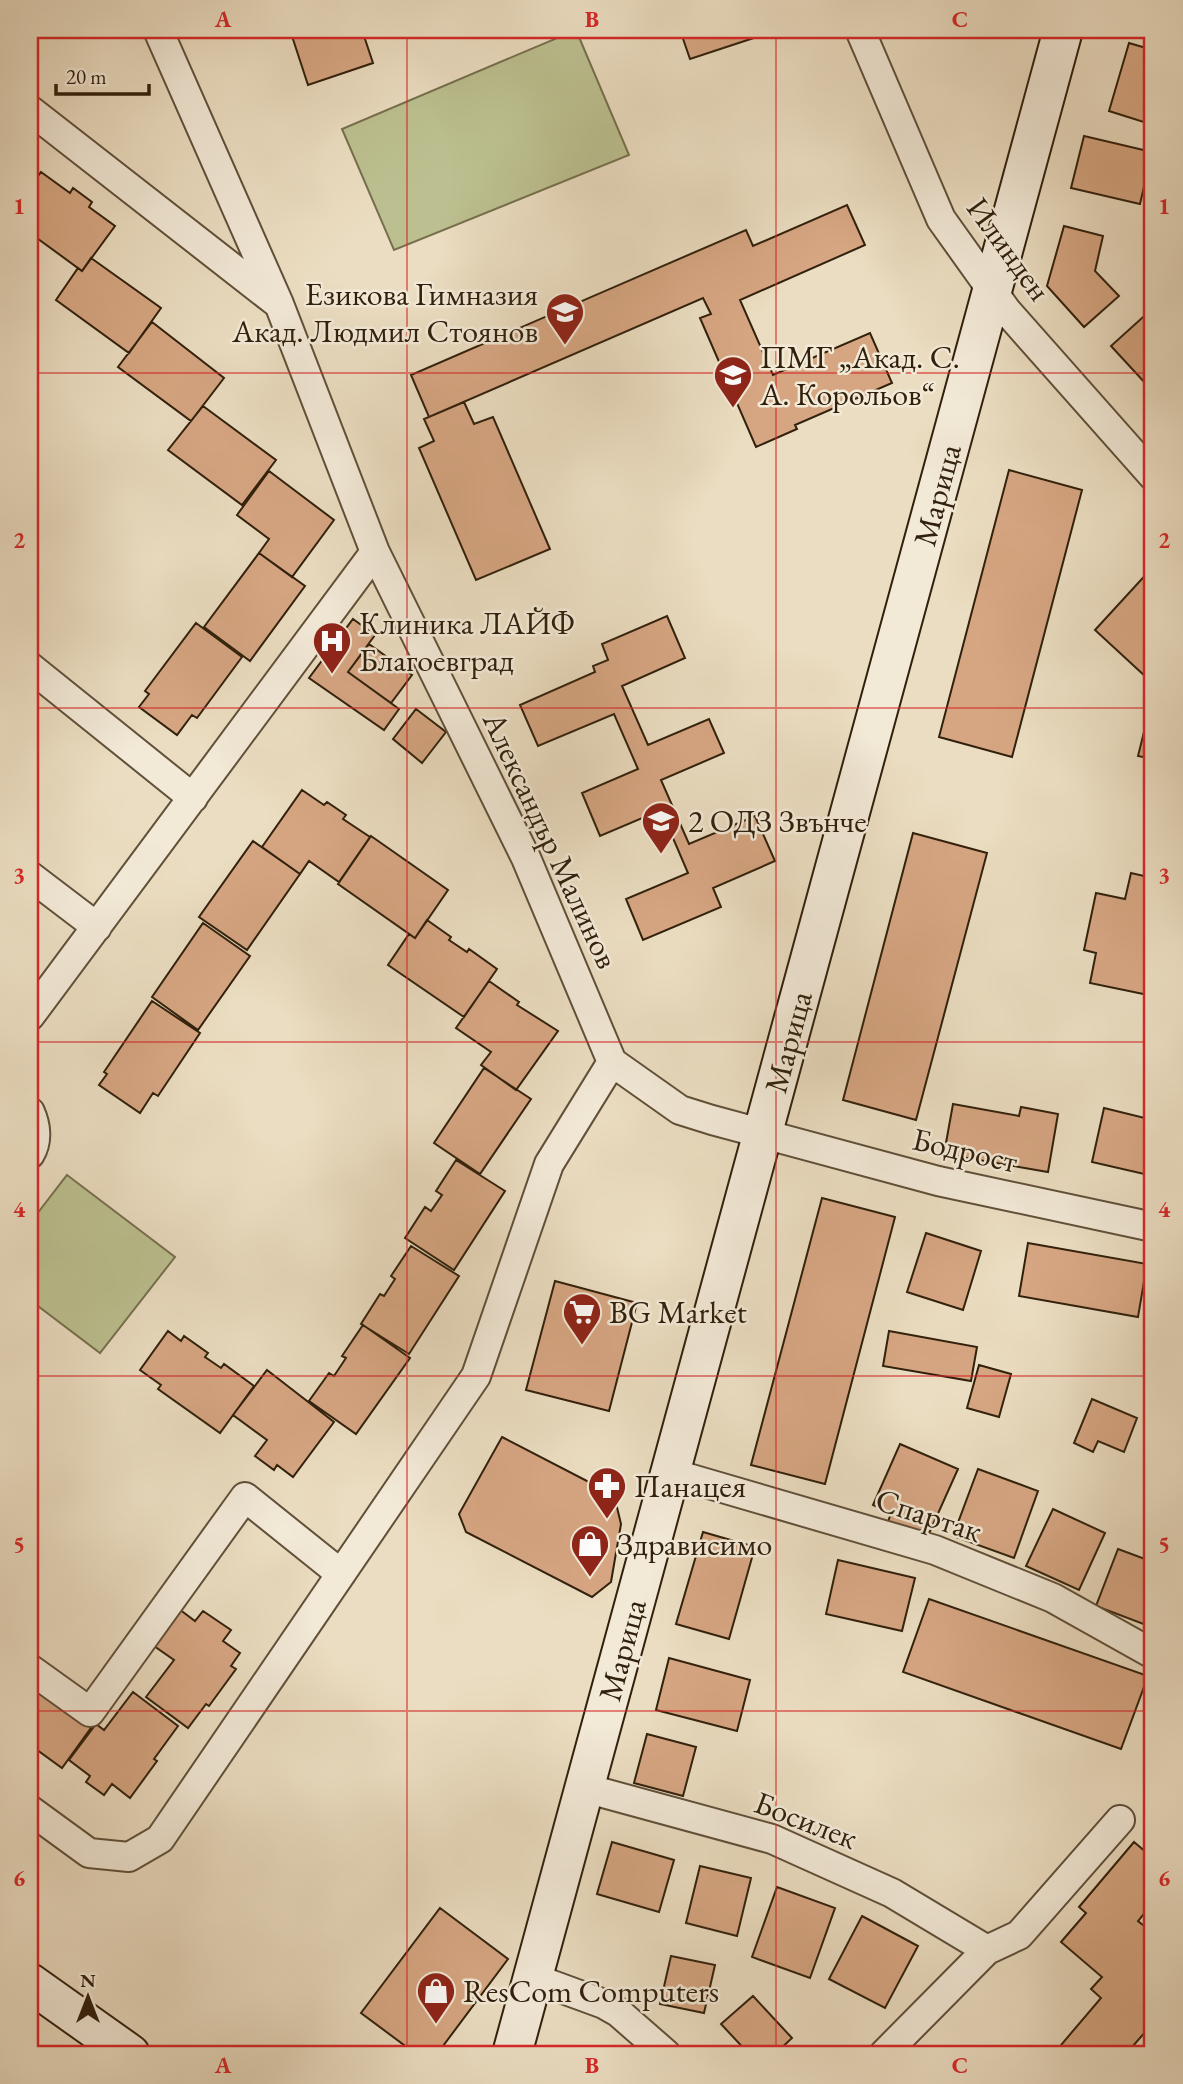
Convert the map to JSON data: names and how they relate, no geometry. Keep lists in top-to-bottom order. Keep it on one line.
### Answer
{"streets":{"street":["Илинден","Марица","Александър Малинов","Бодрост","Спартак","Босилек"]},"crossings":[["Илинден","Марица"],["Марица","Бодрост"],["Марица","Спартак"],["Марица","Босилек"]],"places":{"school or university":["Езикова Гимназия Акад. Людмил Стоянов","ПМГ „Акад. С. А. Корольов“","2 ОДЗ Звънче"],"hospital":["Клиника ЛАЙФ Благоевград"],"supermarket":["BG Market"],"pharmacy":["Панацея"],"shop":["Здрависимо","ResCom Computers"]},"scale_bar":"20 m","north":"top","grid":{"columns":["A","B","C"],"rows":["1","2","3","4","5","6"]}}
